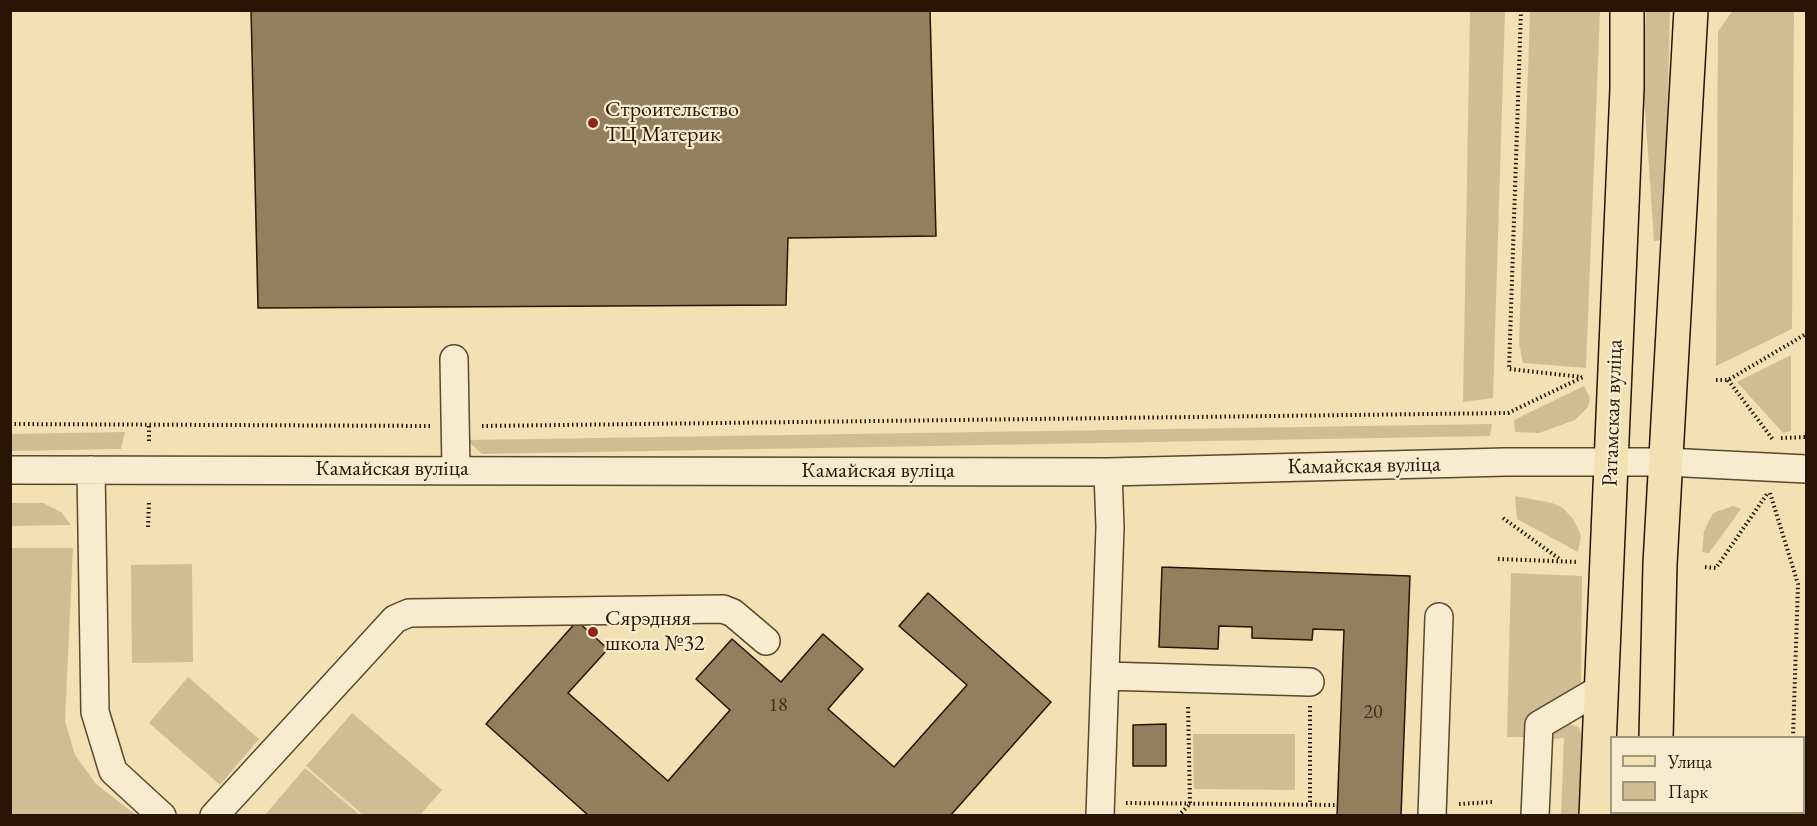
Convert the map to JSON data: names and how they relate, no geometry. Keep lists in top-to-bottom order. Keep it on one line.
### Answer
{"streets":{"main road":["Ратамская вуліца"],"street":["Камайская вуліца"]},"crossings":[["Ратамская вуліца","Камайская вуліца"]],"places":["Строительство ТЦ Материк","Сярэдняя школа №32"],"house_numbers":["18","20"],"legend":["Улица","Парк"]}
